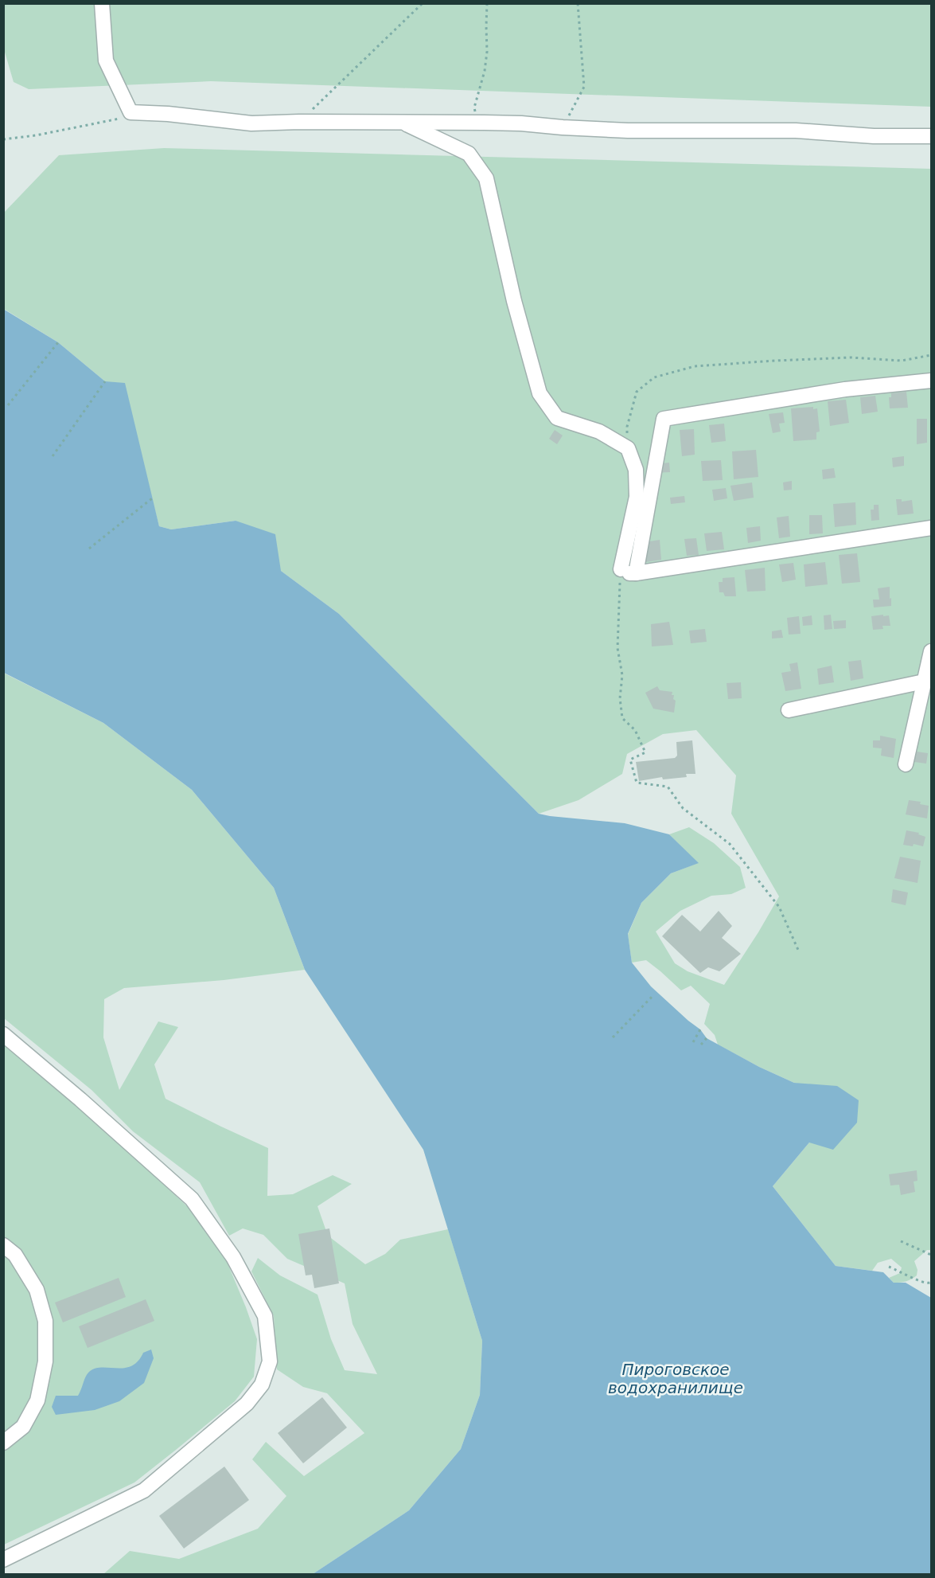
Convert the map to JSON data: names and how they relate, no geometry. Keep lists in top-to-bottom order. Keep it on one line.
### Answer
{"water":["Пироговское водохранилище"]}
